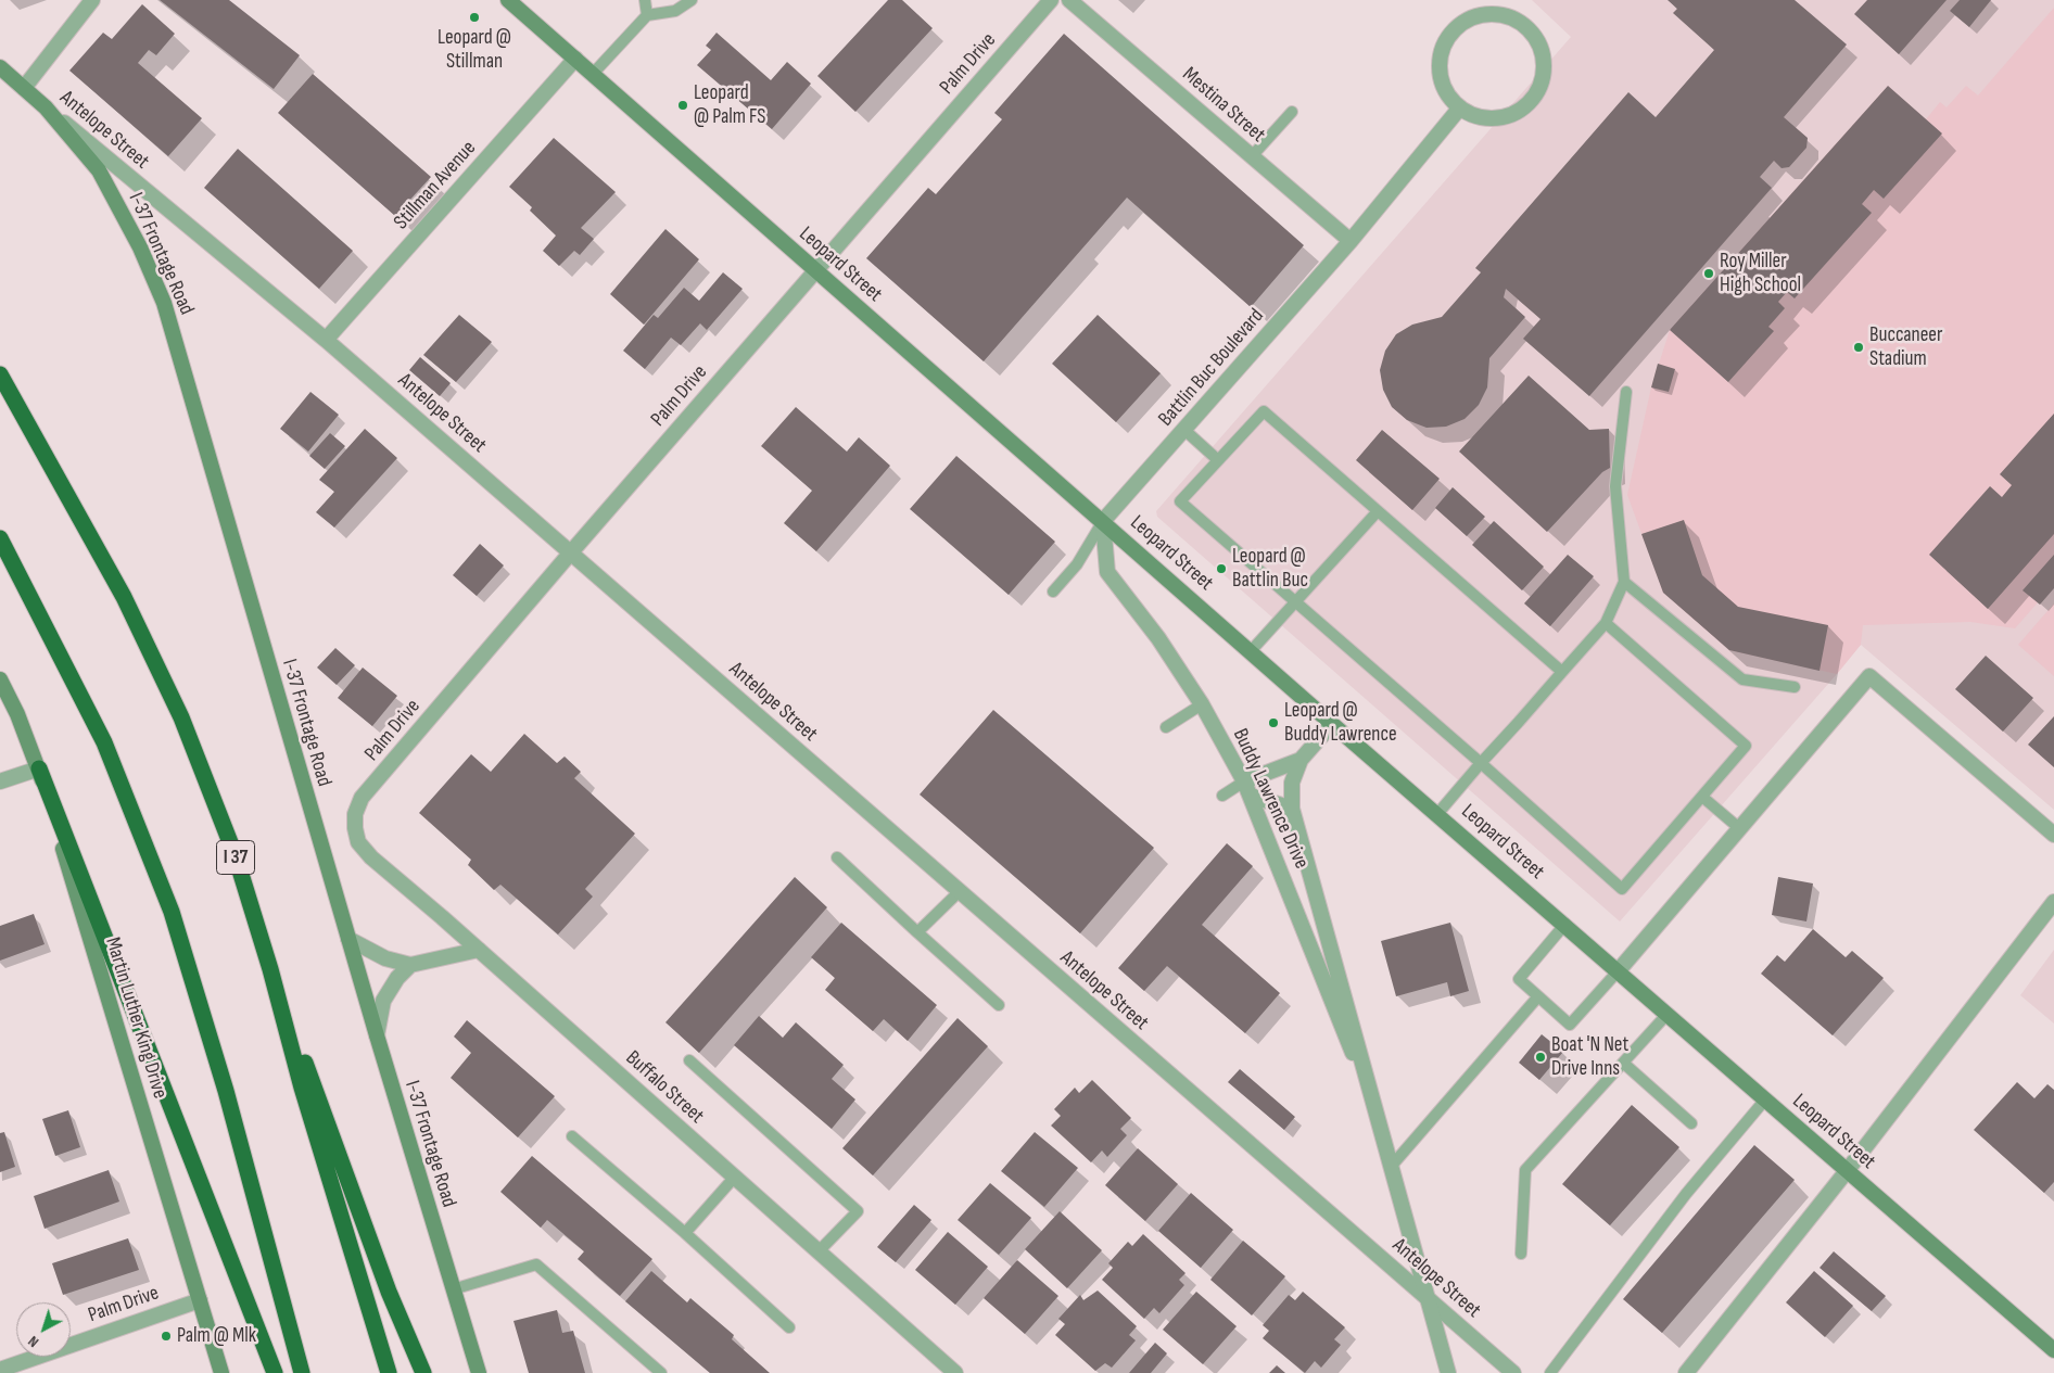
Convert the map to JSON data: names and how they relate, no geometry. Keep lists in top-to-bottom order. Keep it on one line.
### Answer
{"streets":{"highway":["I 37"],"main road":["Antelope Street","I-37 Frontage Road","Leopard Street","Martin Luther King Drive"],"street":["Palm Drive","Mestina Street","Stillman Avenue","Battlin Buc Boulevard","Buddy Lawrence Drive","Buffalo Street"]},"crossings":[["Palm Drive","Antelope Street"],["Palm Drive","Leopard Street"],["Palm Drive","Martin Luther King Drive"],["Palm Drive","Buffalo Street"],["Mestina Street","Battlin Buc Boulevard"],["Antelope Street","Stillman Avenue"],["Antelope Street","I-37 Frontage Road"],["Antelope Street","Buddy Lawrence Drive"],["Stillman Avenue","Leopard Street"],["Leopard Street","Battlin Buc Boulevard"],["Leopard Street","Buddy Lawrence Drive"],["Battlin Buc Boulevard","Buddy Lawrence Drive"]],"places":["Leopard @ Stillman","Leopard @ Palm FS","Roy Miller High School","Buccaneer Stadium","Leopard @ Battlin Buc","Leopard @ Buddy Lawrence","Boat 'N Net Drive Inns","Palm @ Mlk"],"north":"bottom left"}
